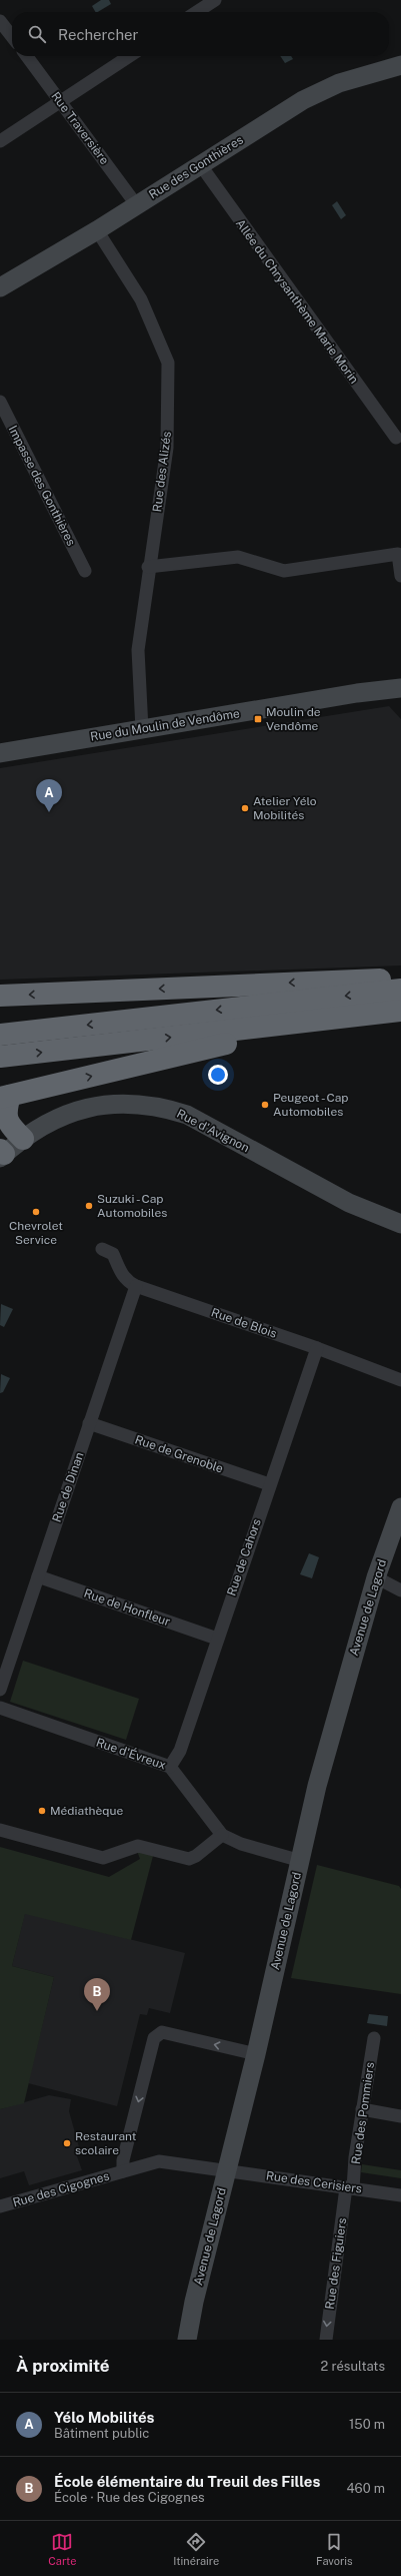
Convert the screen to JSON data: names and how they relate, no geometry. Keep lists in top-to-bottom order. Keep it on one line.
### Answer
{"streets":{"street":["Rue Traversière","Rue des Gonthières","Allée du Chrysanthème Marie Morin","Rue des Alizés","Impasse des Gonthières","Rue du Moulin de Vendôme","Rue d'Avignon","Rue de Blois","Rue de Grenoble","Rue de Dinan","Rue de Cahors","Rue de Honfleur","Avenue de Lagord","Rue d'Évreux","Rue des Pommiers","Rue des Cerisiers","Rue des Cigognes","Rue des Figuiers"]},"crossings":[["Rue Traversière","Rue des Gonthières"],["Rue des Gonthières","Allée du Chrysanthème Marie Morin"],["Rue des Gonthières","Rue des Alizés"],["Rue des Alizés","Rue du Moulin de Vendôme"],["Rue de Blois","Rue de Dinan"],["Rue de Blois","Rue de Cahors"],["Rue de Grenoble","Rue de Dinan"],["Rue de Grenoble","Rue de Cahors"],["Rue de Dinan","Rue de Honfleur"],["Rue de Cahors","Rue de Honfleur"],["Rue de Cahors","Rue d'Évreux"],["Avenue de Lagord","Rue d'Évreux"],["Avenue de Lagord","Rue des Cerisiers"],["Avenue de Lagord","Rue des Cigognes"],["Rue des Pommiers","Rue des Cerisiers"],["Rue des Pommiers","Rue des Figuiers"],["Rue des Cerisiers","Rue des Cigognes"],["Rue des Cerisiers","Rue des Figuiers"]],"one_way":["Rue des Figuiers"],"places":{"transit":["Moulin de Vendôme"],"other":["Atelier Yélo Mobilités","Peugeot - Cap Automobiles","Suzuki - Cap Automobiles","Chevrolet Service","Médiathèque","Restaurant scolaire"]},"page":{"search":"Rechercher","pins":["A","B"],"heading":["À proximité","2 résultats"],"list":[{"mark":"A","name":"Yélo Mobilités","note":"Bâtiment public","value":"150 m"},{"mark":"B","name":"École élémentaire du Treuil des Filles","note":"École · Rue des Cigognes","value":"460 m"}],"nav":["Carte","Itinéraire","Favoris"]}}
